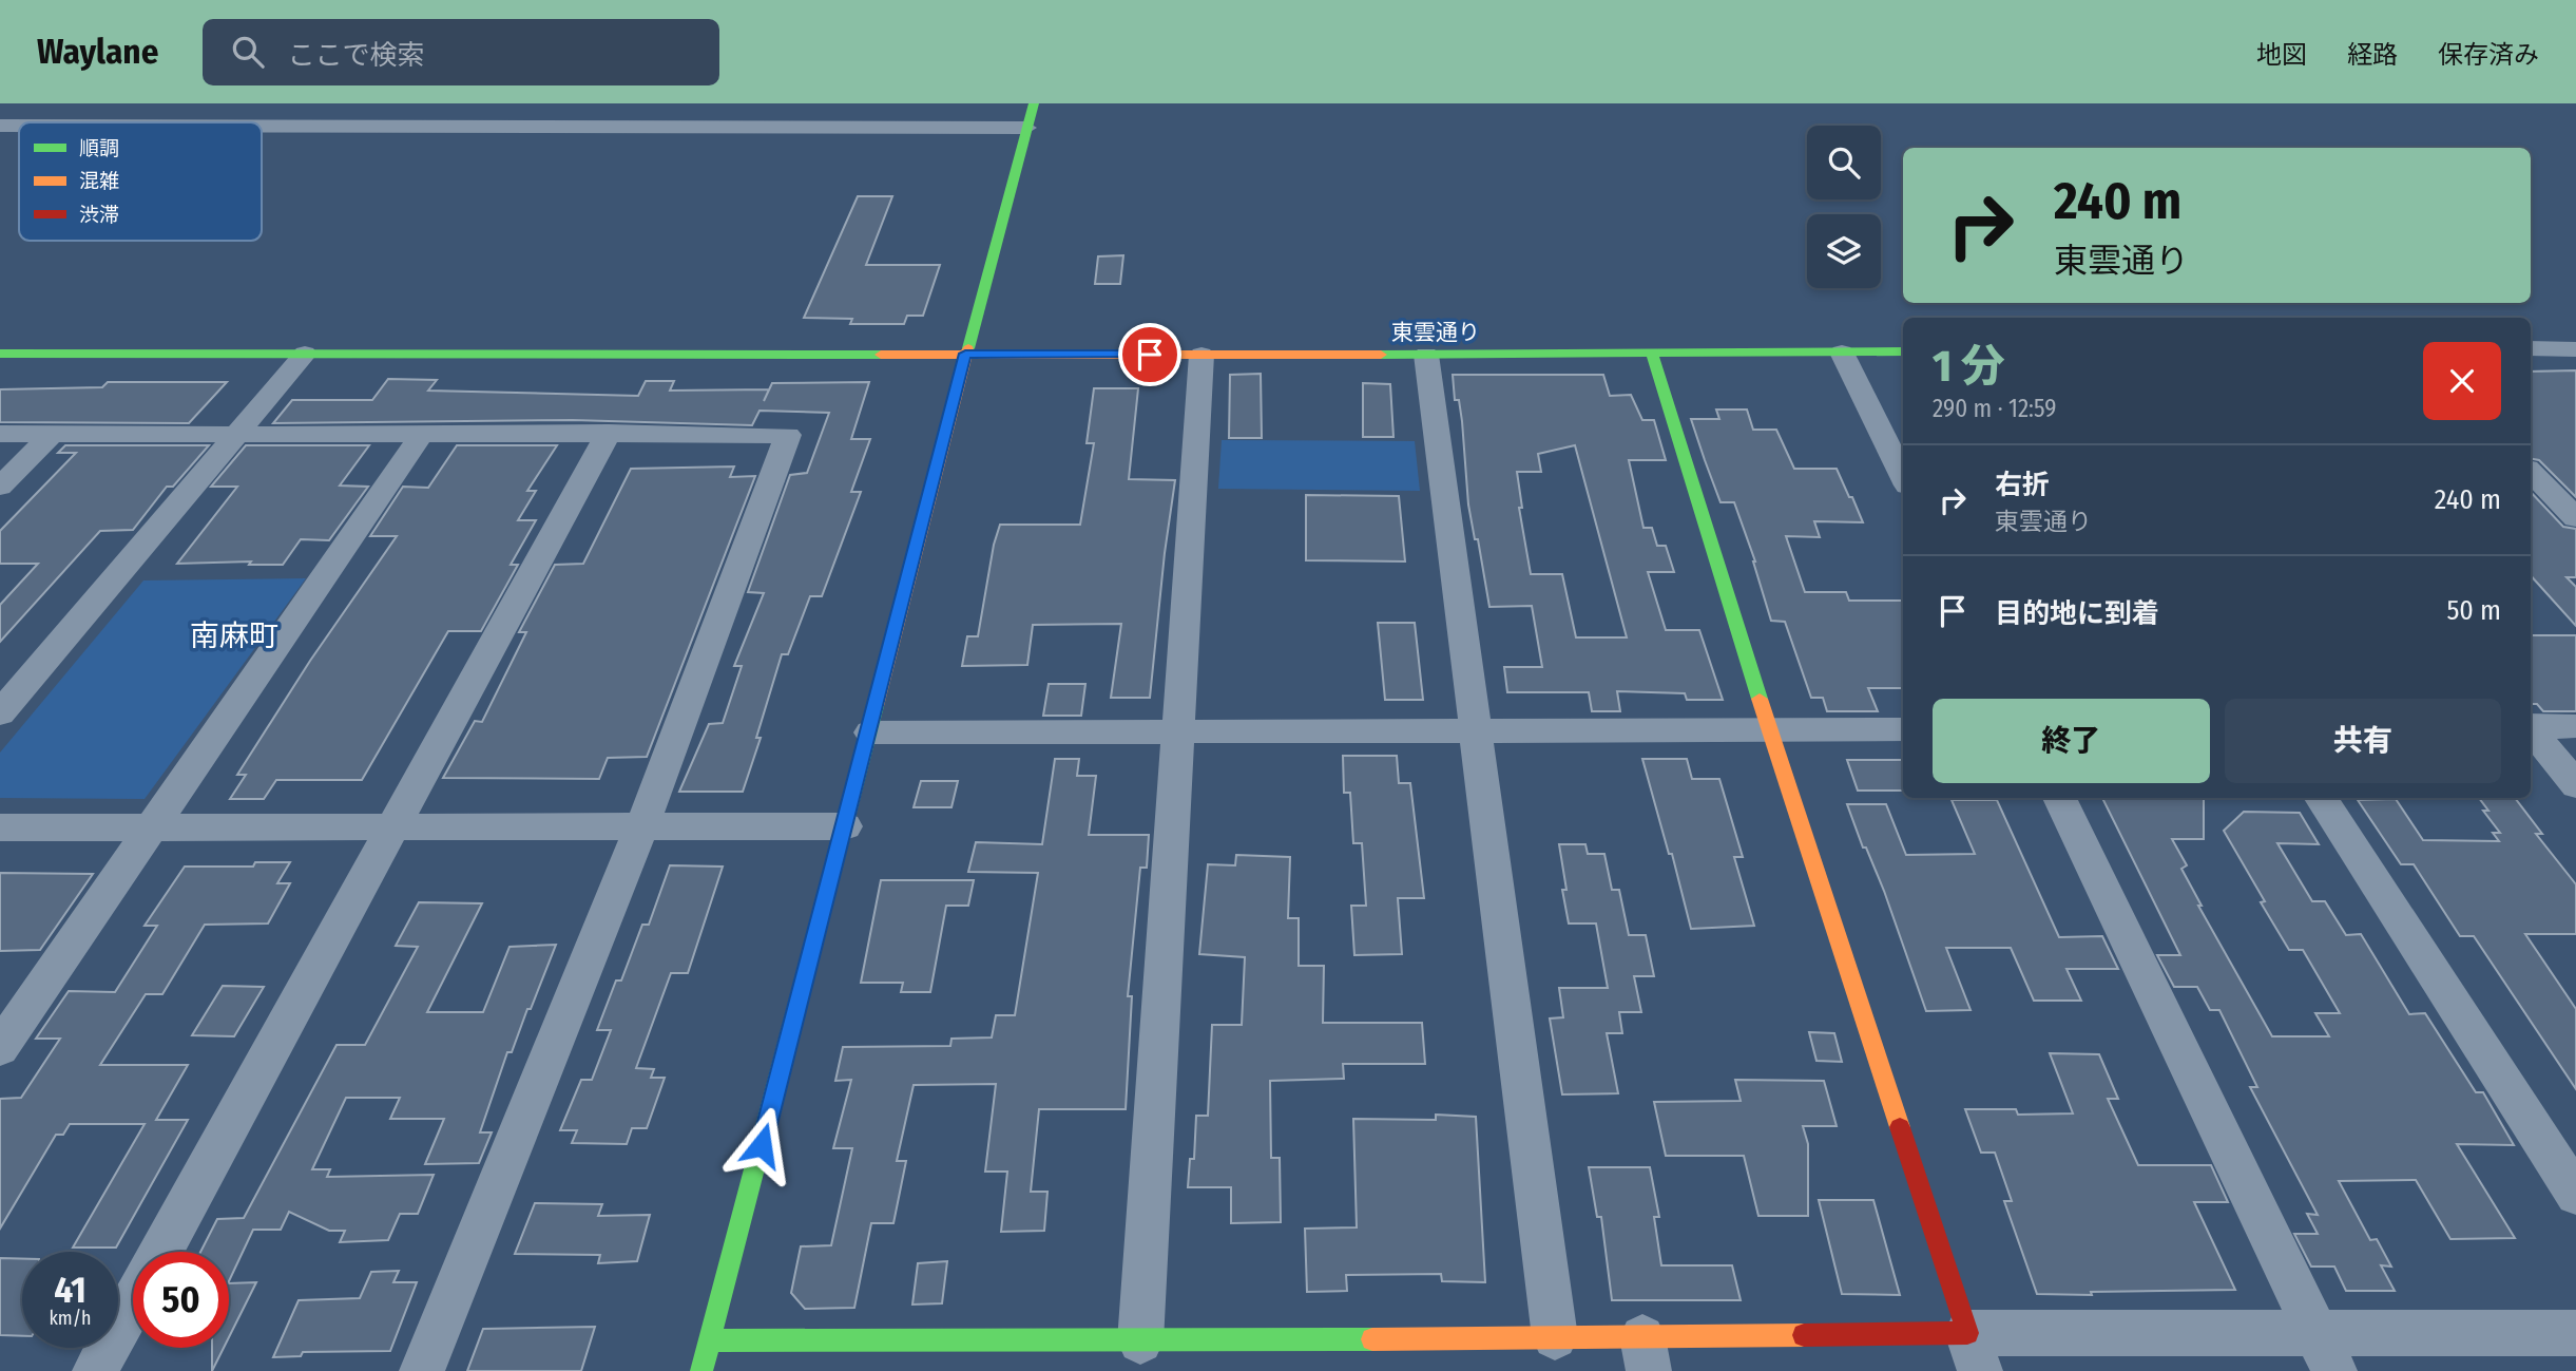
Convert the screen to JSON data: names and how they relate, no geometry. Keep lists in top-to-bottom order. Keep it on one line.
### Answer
{"streets":{"street":["東雲通り"]},"districts":["南麻町"],"legend":["順調","混雑","渋滞"],"page":{"header":"Waylane","search":"ここで検索","nav":["地図","経路","保存済み"],"turn":["240 m","東雲通り"],"heading":["1 分","290 m · 12:59"],"list":[{"name":"右折","note":"東雲通り","value":"240 m"},{"name":"目的地に到着","value":"50 m"}],"buttons":["終了","共有"],"speed":"41 km/h","limit":"50"}}
